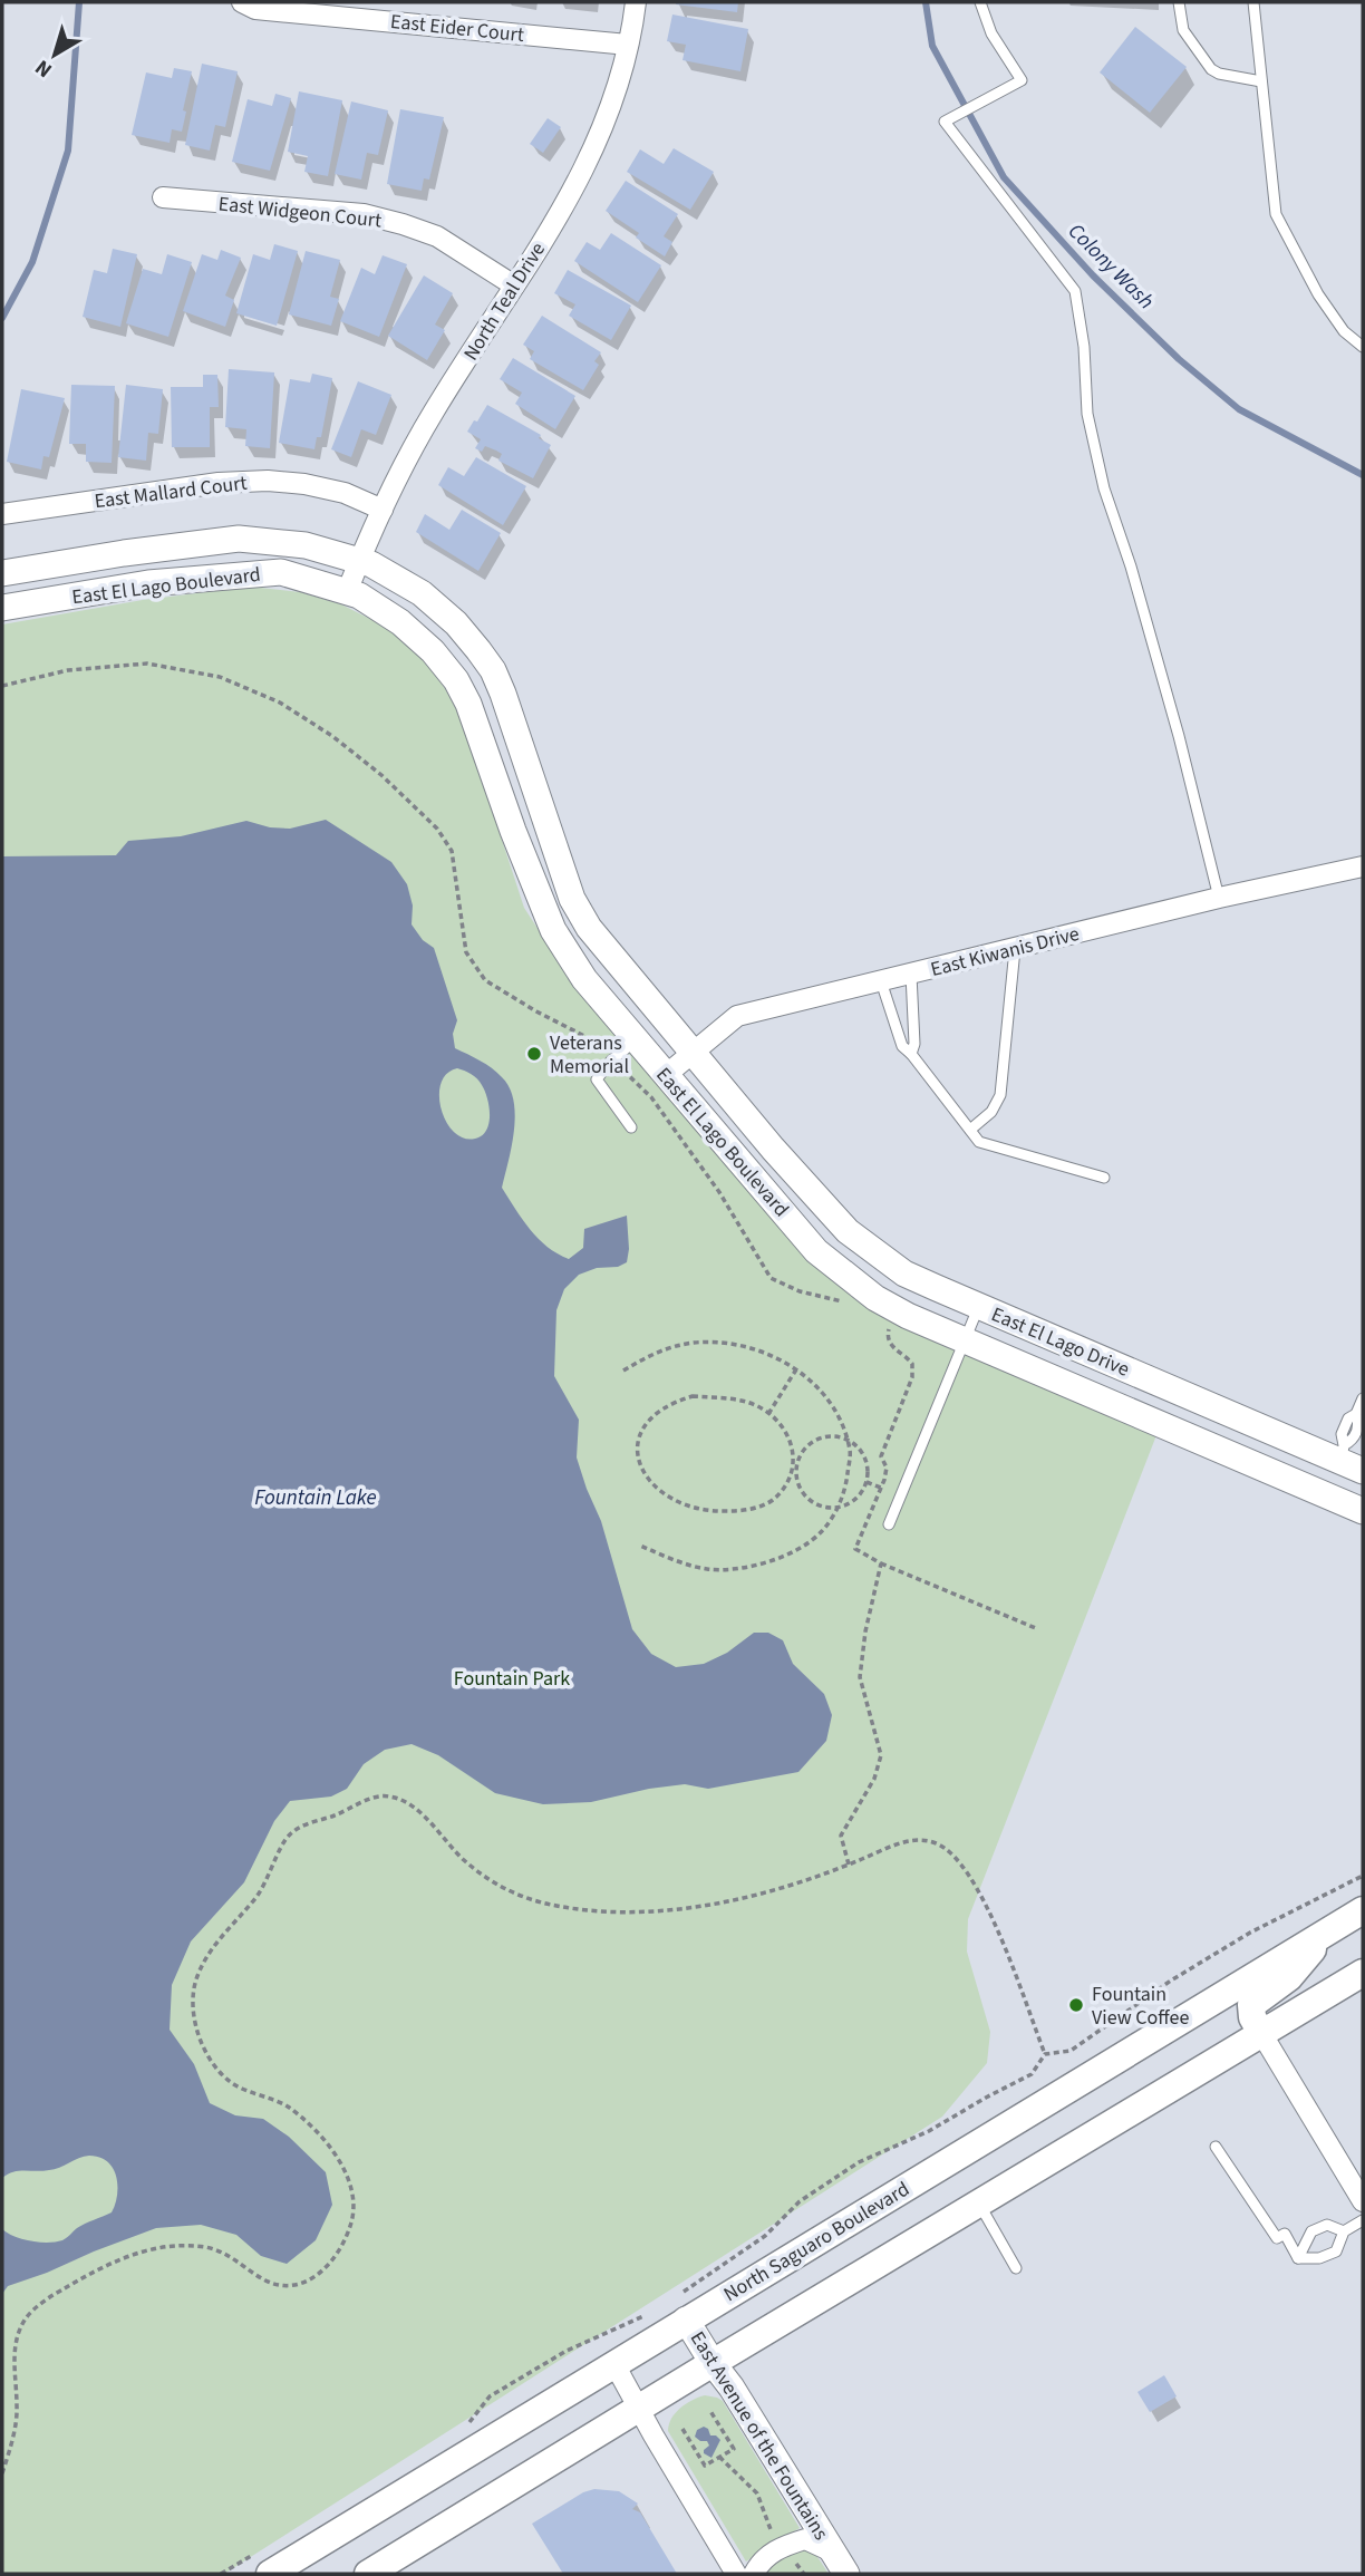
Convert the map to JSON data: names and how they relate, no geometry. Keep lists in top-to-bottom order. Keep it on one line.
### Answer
{"streets":{"main road":["North Saguaro Boulevard"],"street":["East Eider Court","East Widgeon Court","North Teal Drive","East Mallard Court","East El Lago Boulevard","East Kiwanis Drive","East El Lago Drive","East Avenue of the Fountains"]},"crossings":[["East Eider Court","North Teal Drive"],["East Widgeon Court","North Teal Drive"],["North Teal Drive","East Mallard Court"],["North Teal Drive","East El Lago Boulevard"],["East El Lago Boulevard","East Kiwanis Drive"],["East El Lago Boulevard","East El Lago Drive"],["North Saguaro Boulevard","East Avenue of the Fountains"]],"water":["Colony Wash","Fountain Lake"],"parks":["Fountain Park"],"places":["Veterans Memorial","Fountain View Coffee"],"north":"bottom left"}
